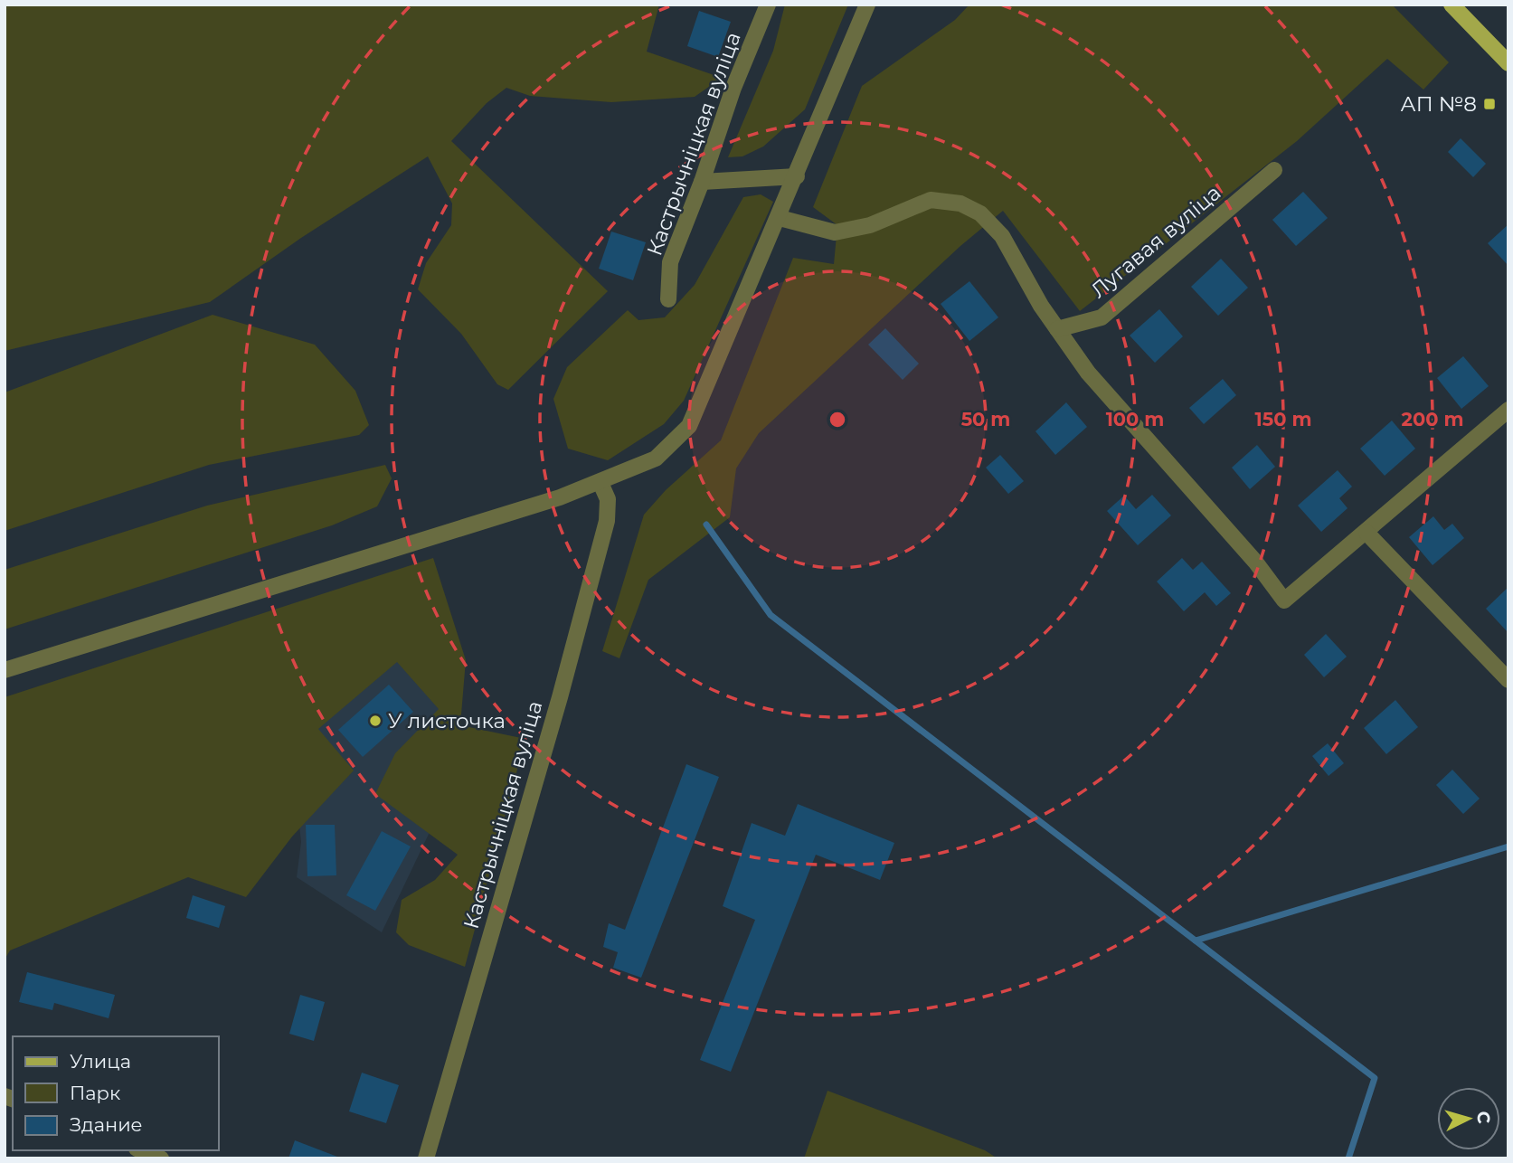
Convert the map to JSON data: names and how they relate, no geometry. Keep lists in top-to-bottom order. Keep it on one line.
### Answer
{"streets":{"street":["Кастрычніцкая вуліца","Лугавая вуліца"]},"places":{"transit":["АП №8"],"other":["У листочка"]},"legend":["Улица","Парк","Здание"],"north":"right","rings":["50 m","100 m","150 m","200 m"]}
